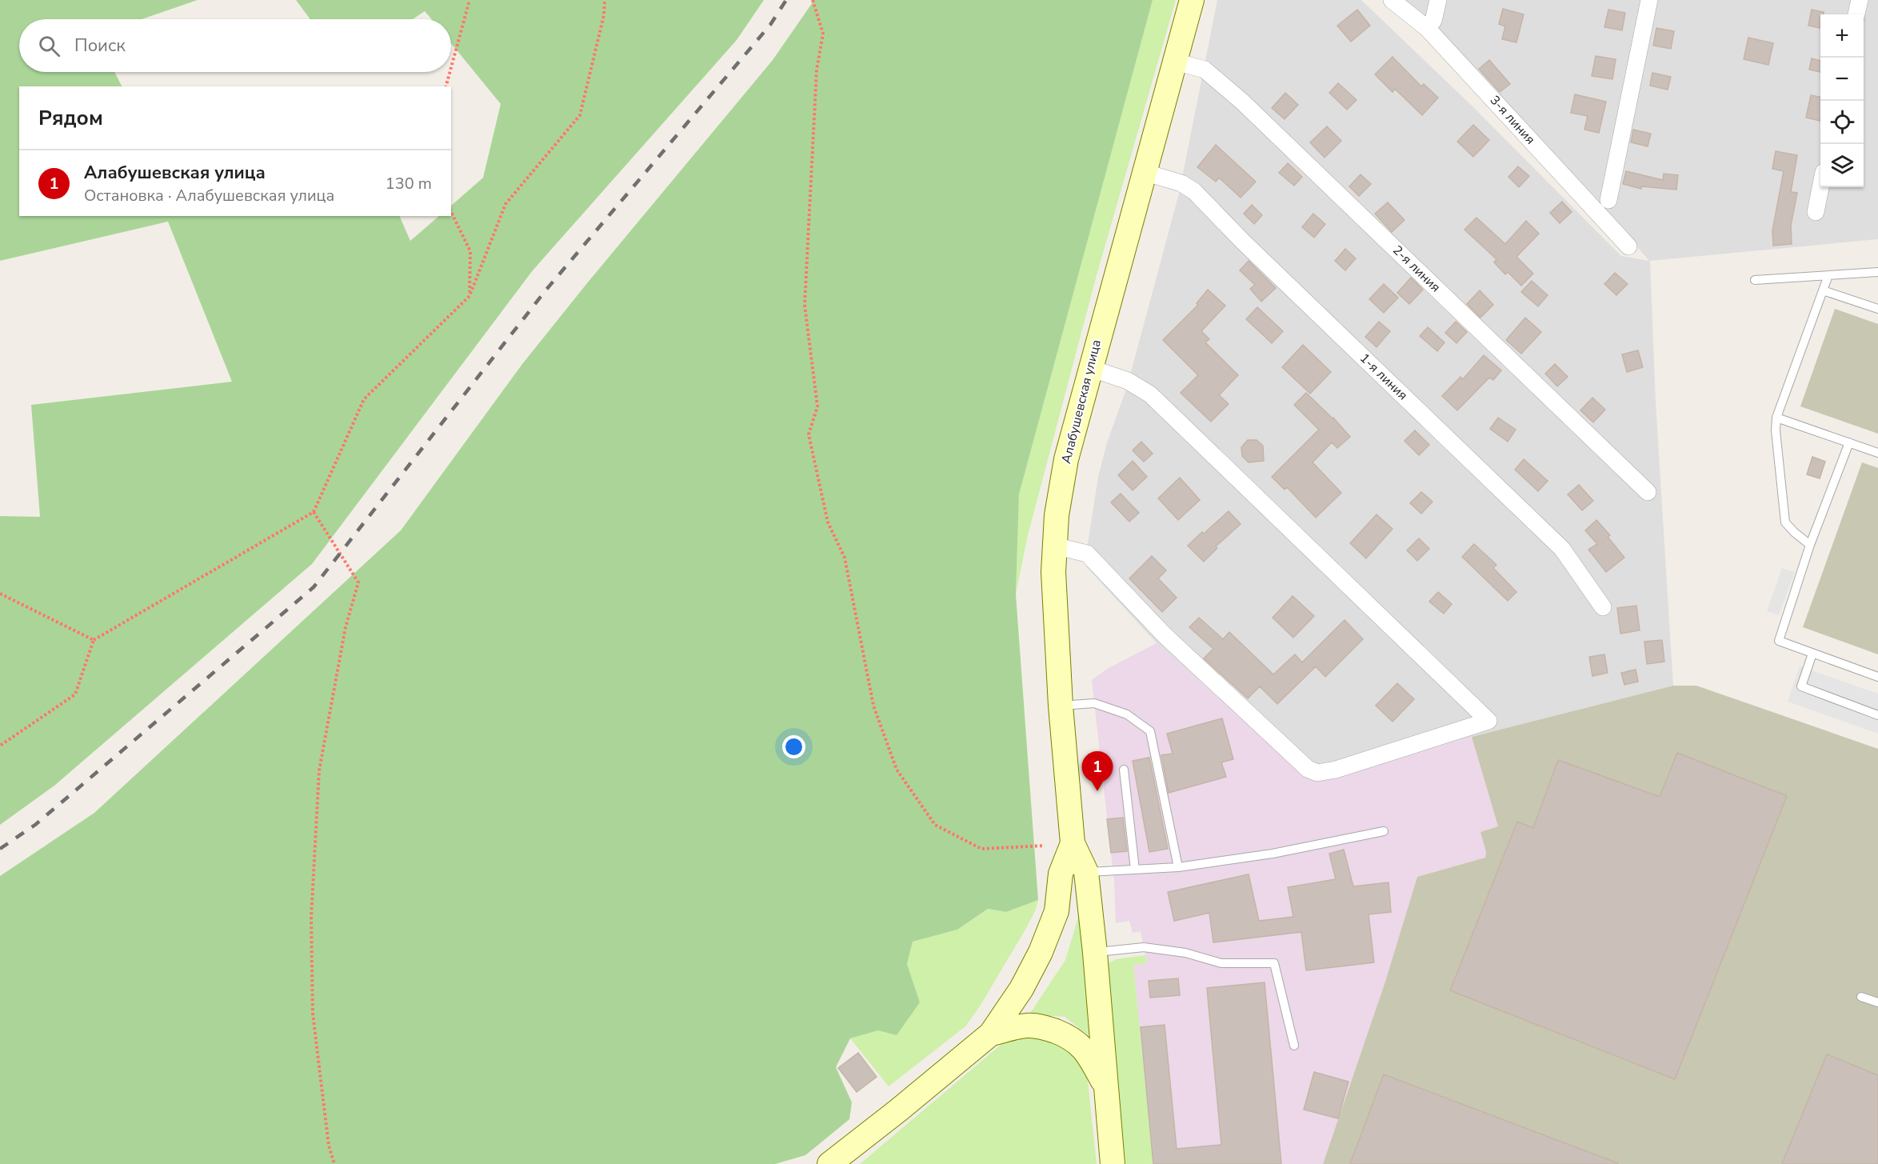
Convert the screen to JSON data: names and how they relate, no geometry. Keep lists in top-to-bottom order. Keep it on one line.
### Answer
{"streets":{"street":["3-я линия","2-я линия","1-я линия","Алабушевская улица"]},"crossings":[["2-я линия","Алабушевская улица"],["1-я линия","Алабушевская улица"]],"page":{"map_buttons":["+","−"],"search":"Поиск","heading":"Рядом","list":[{"mark":"1","name":"Алабушевская улица","note":"Остановка · Алабушевская улица","value":"130 m"}],"pins":"1"}}
